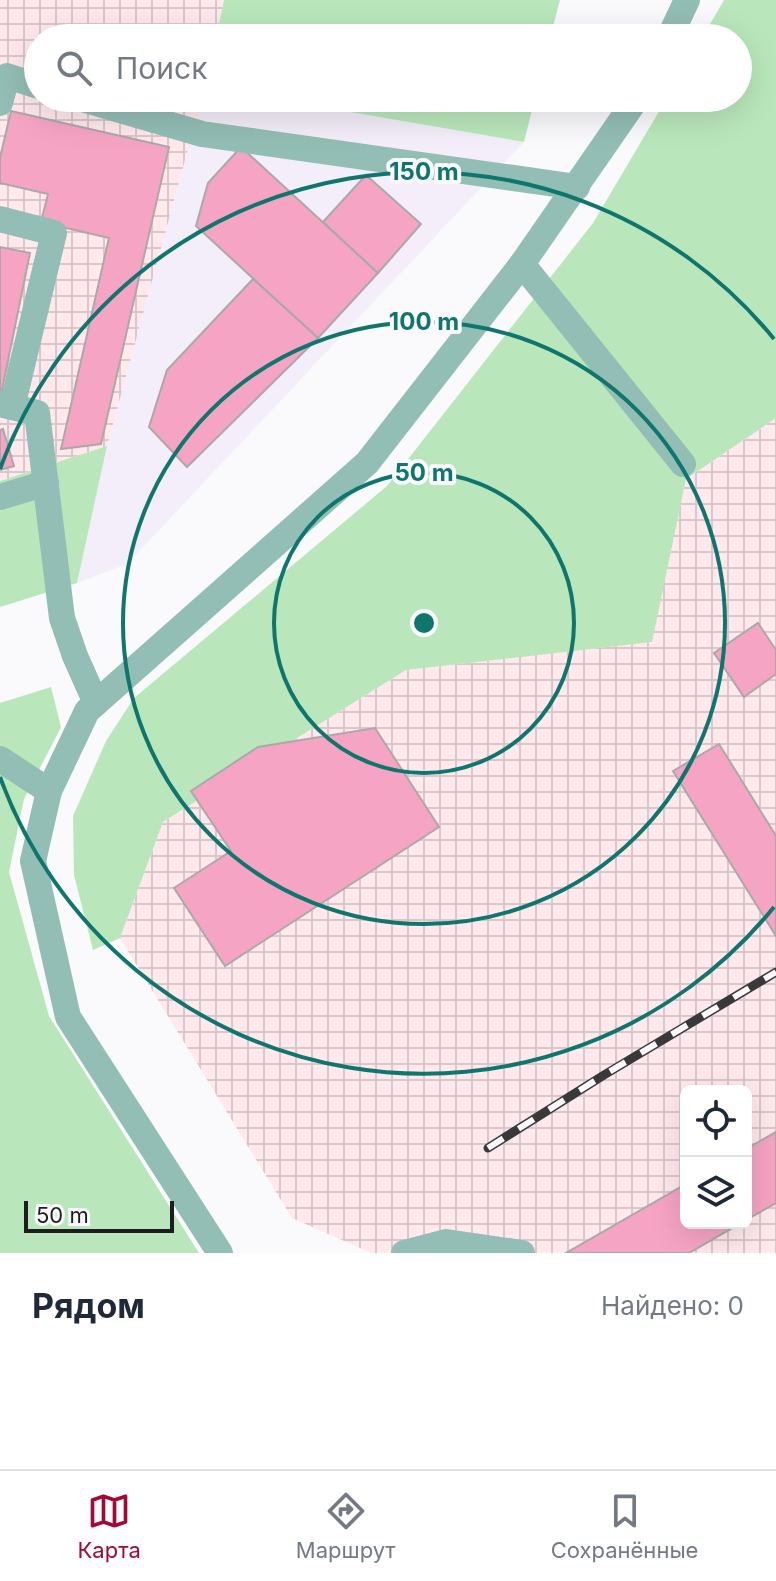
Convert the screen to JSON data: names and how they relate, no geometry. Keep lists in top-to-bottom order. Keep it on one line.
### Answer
{"scale_bar":"50 m","page":{"search":"Поиск","scale":"50 m","heading":["Рядом","Найдено: 0"],"nav":["Карта","Маршрут","Сохранённые"]},"rings":["150 m","100 m","50 m"]}
